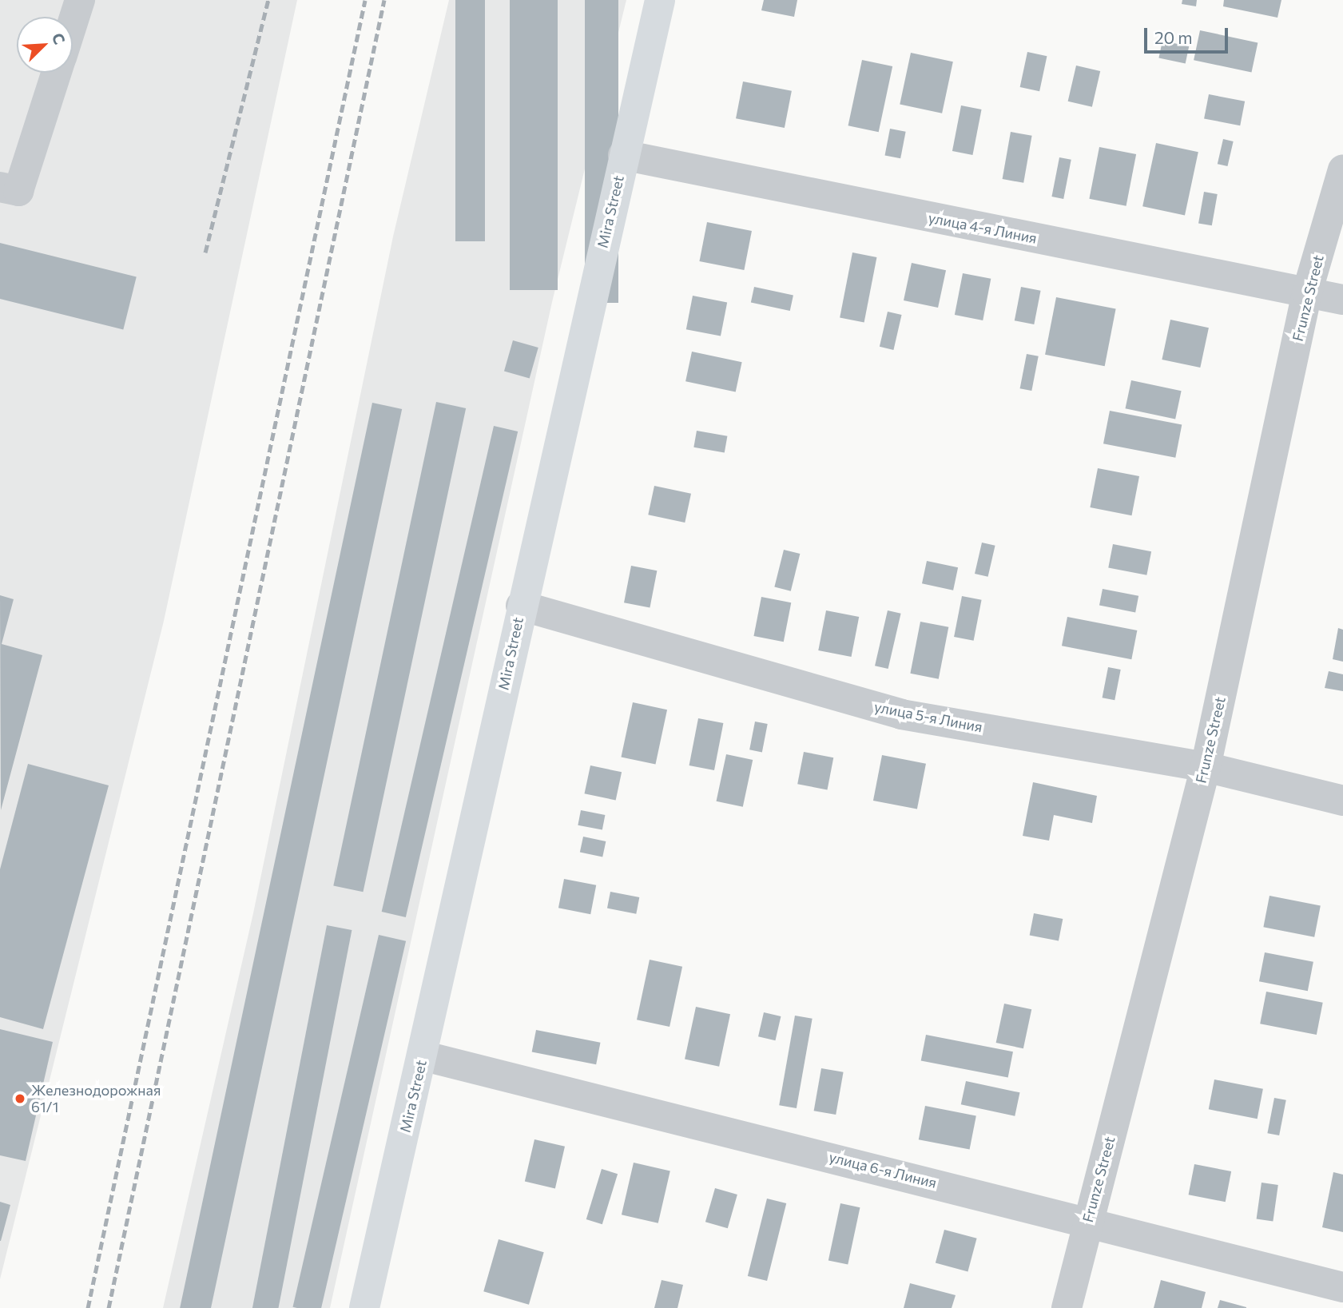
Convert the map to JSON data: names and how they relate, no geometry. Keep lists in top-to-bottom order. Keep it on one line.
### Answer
{"streets":{"main road":["Mira Street"],"street":["улица 4-я Линия","Frunze Street","улица 5-я Линия","улица 6-я Линия"]},"crossings":[["Mira Street","улица 4-я Линия"],["Mira Street","улица 5-я Линия"],["Mira Street","улица 6-я Линия"],["улица 4-я Линия","Frunze Street"],["Frunze Street","улица 5-я Линия"],["Frunze Street","улица 6-я Линия"]],"places":["Железнодорожная 61/1"],"scale_bar":"20 m","north":"top right"}
